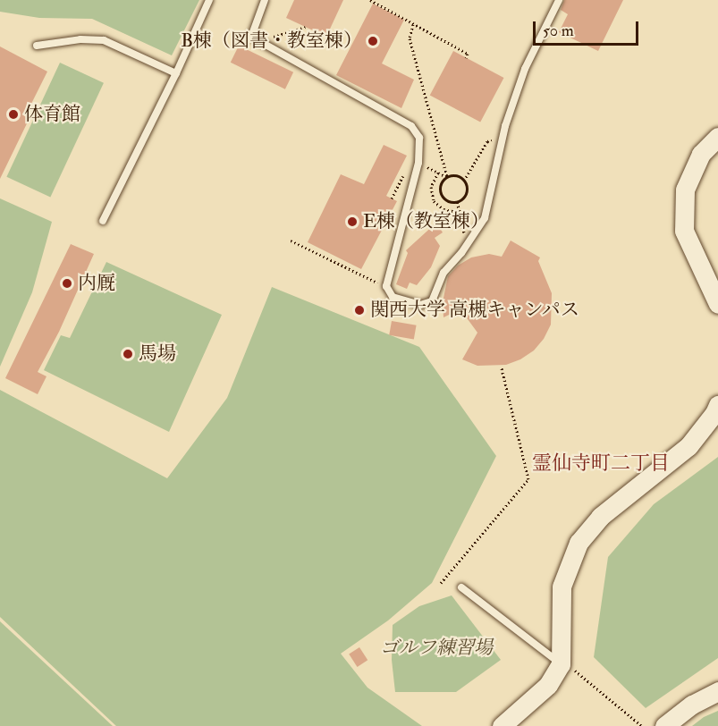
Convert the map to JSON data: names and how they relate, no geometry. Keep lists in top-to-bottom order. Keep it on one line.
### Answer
{"districts":["霊仙寺町二丁目"],"parks":["ゴルフ練習場"],"places":["B棟（図書・教室棟）","体育館","E棟（教室棟）","内厩","関西大学 高槻キャンパス","馬場"],"scale_bar":"50 m"}
